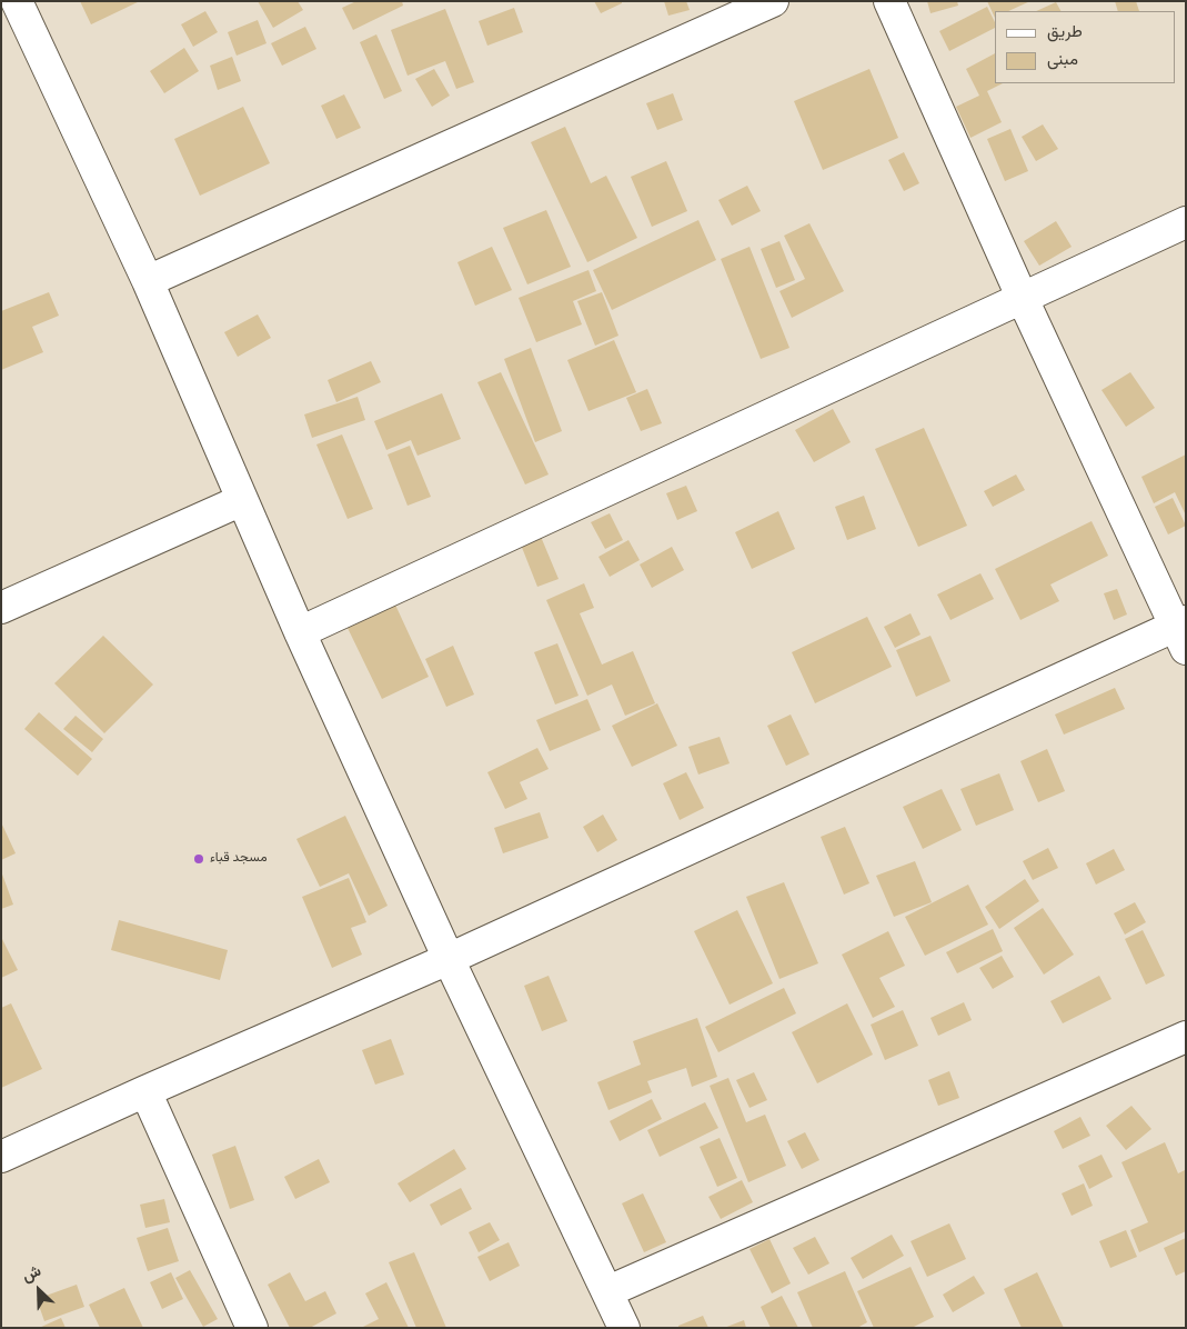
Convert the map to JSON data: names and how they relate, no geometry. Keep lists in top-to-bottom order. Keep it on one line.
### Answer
{"places":["مسجد قباء"],"legend":["طريق","مبنى"],"north":"top left"}
